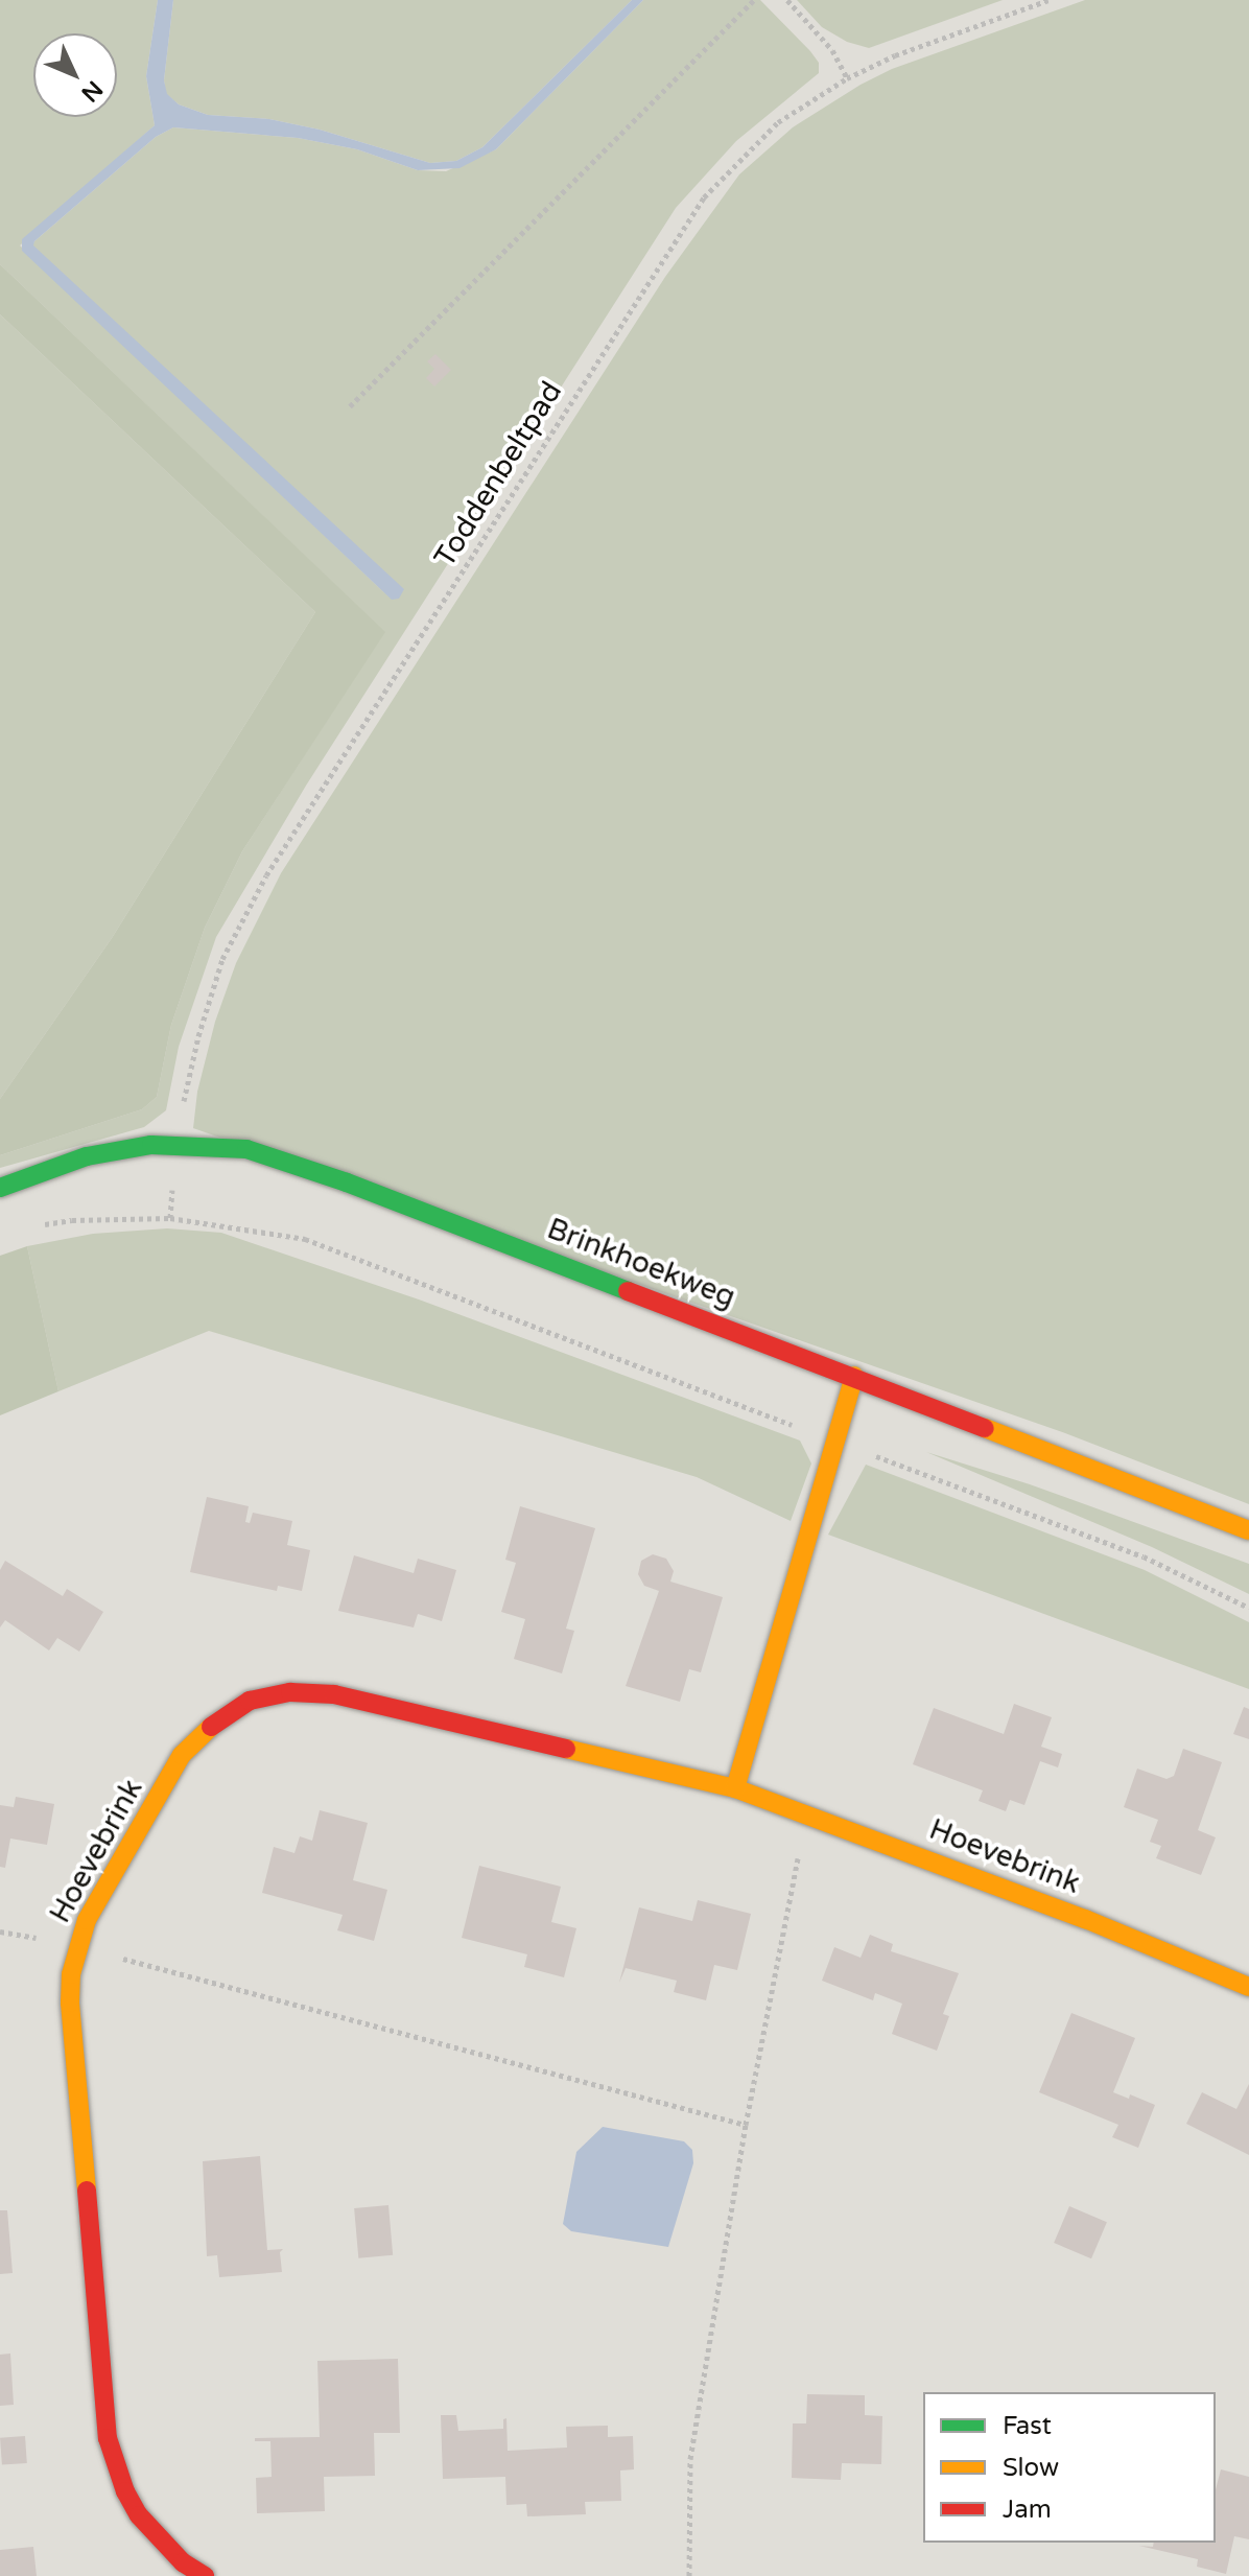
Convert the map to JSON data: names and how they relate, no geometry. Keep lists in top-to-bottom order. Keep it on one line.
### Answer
{"streets":{"street":["Brinkhoekweg","Hoevebrink"],"path":["Toddenbeltpad"]},"crossings":[["Toddenbeltpad","Brinkhoekweg"]],"legend":["Fast","Slow","Jam"],"north":"bottom right"}
